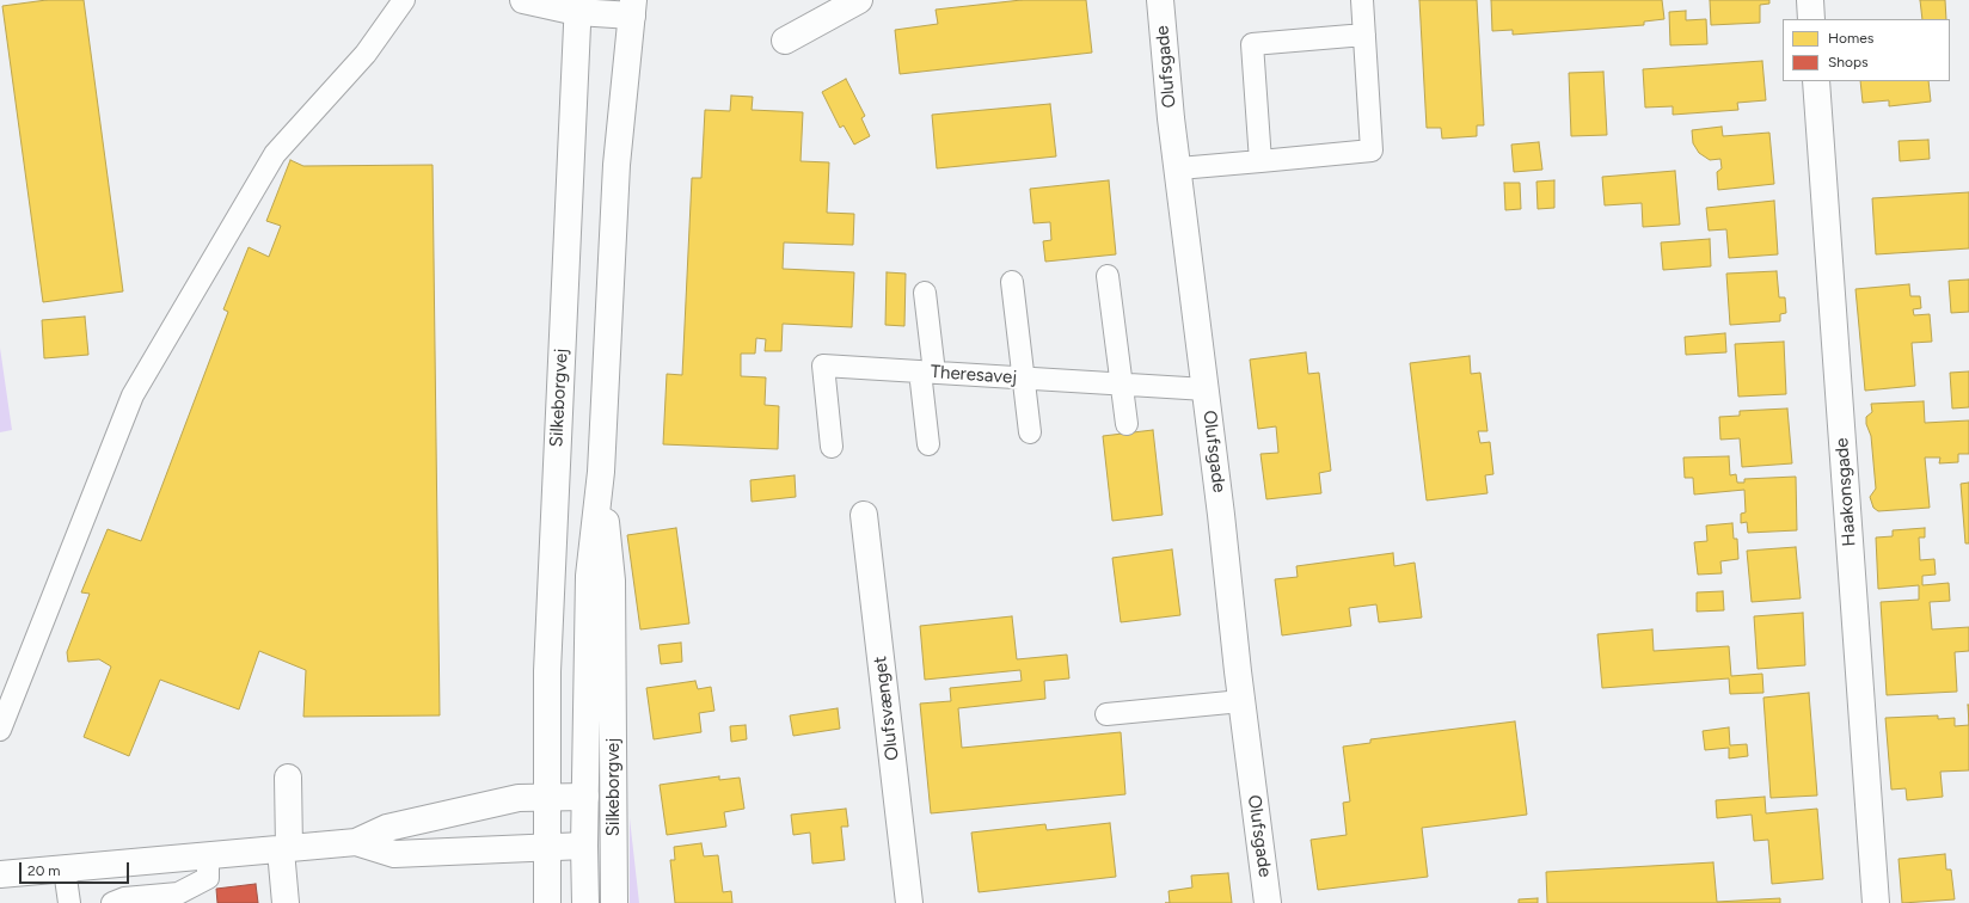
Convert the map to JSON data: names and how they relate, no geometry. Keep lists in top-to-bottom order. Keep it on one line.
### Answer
{"streets":{"street":["Olufsgade","Silkeborgvej","Haakonsgade","Olufsvænget"],"lane":["Theresavej"]},"crossings":[["Olufsgade","Theresavej"]],"legend":["Homes","Shops"],"scale_bar":"20 m"}
